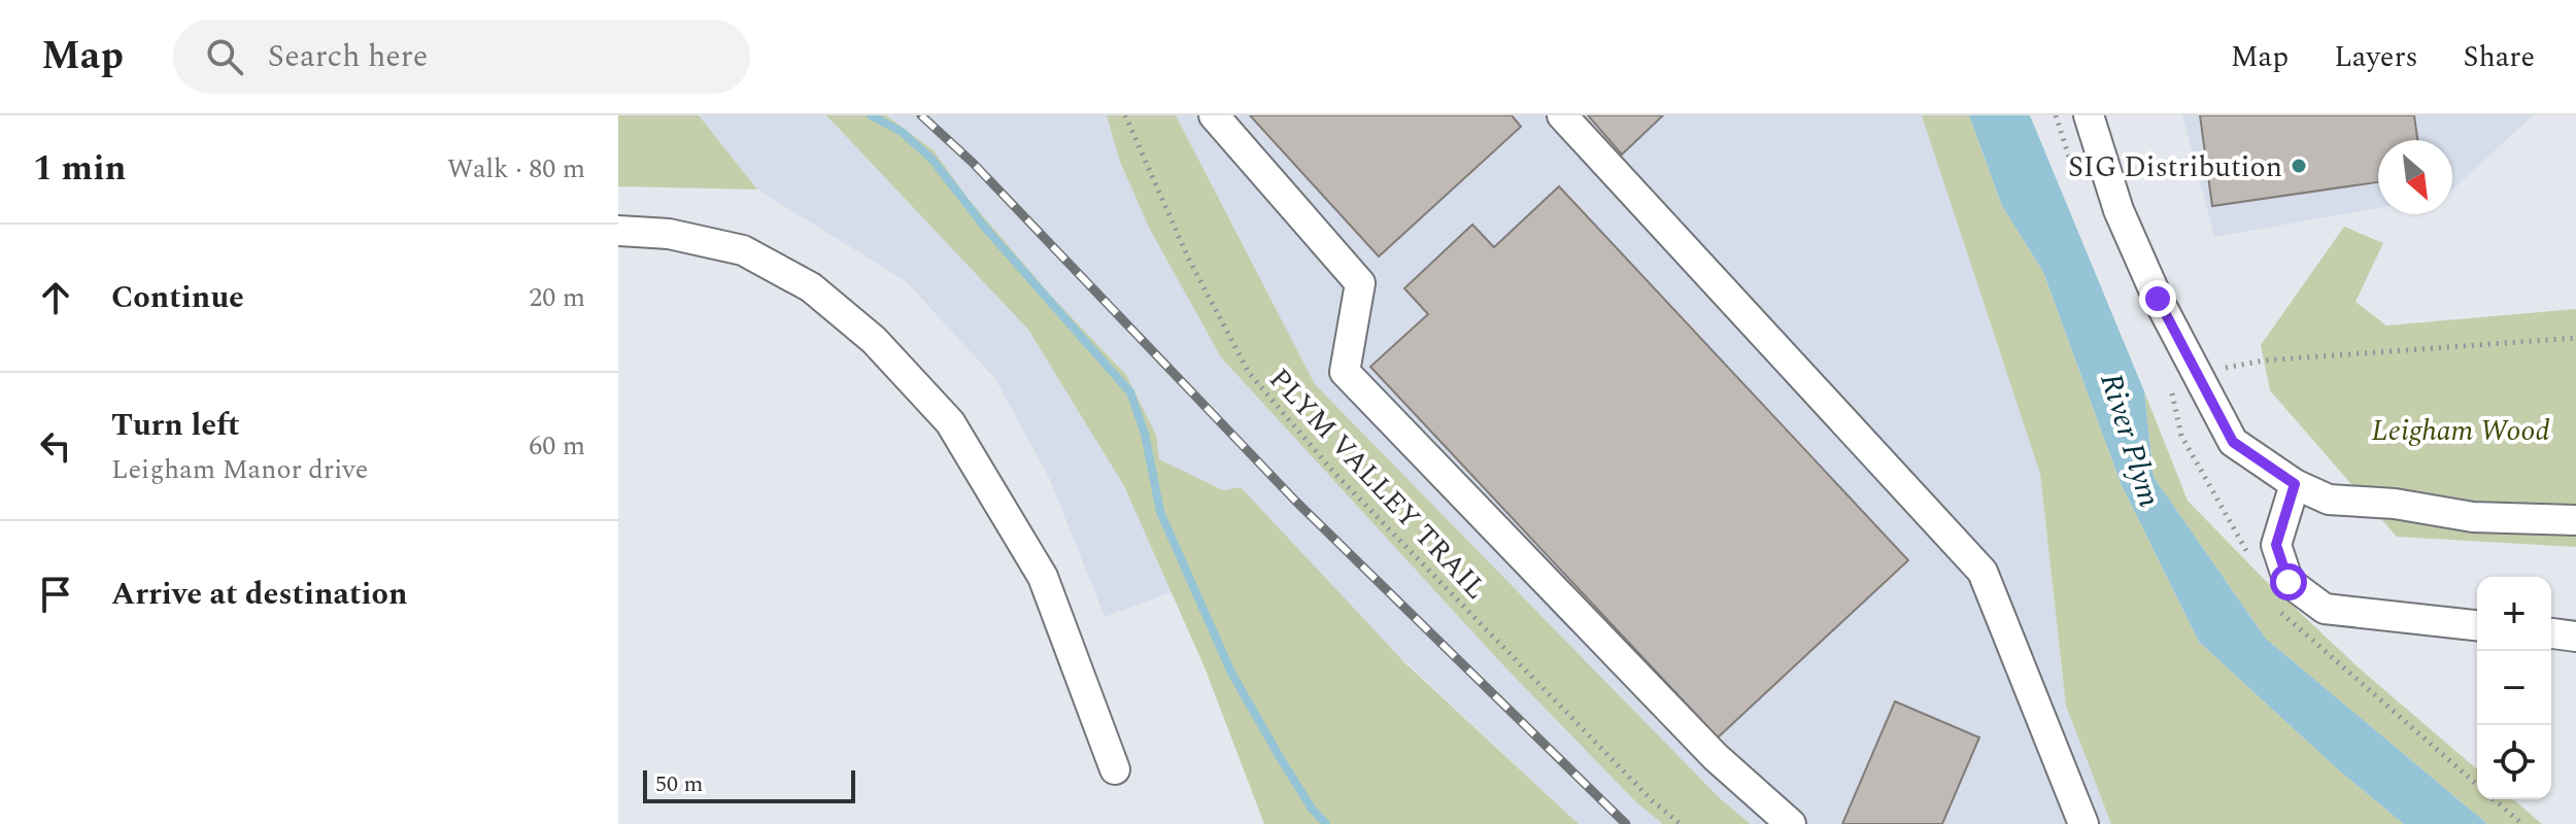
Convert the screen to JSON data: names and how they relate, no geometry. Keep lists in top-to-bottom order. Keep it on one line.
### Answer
{"streets":{"path":["PLYM VALLEY TRAIL"]},"water":["River Plym"],"parks":["Leigham Wood"],"places":["SIG Distribution"],"scale_bar":"50 m","north":"bottom right","page":{"header":"Map","search":"Search here","nav":["Map","Layers","Share"],"heading":["1 min","Walk · 80 m"],"list":[["Continue","20 m"],["Turn left","Leigham Manor drive","60 m"],"Arrive at destination"],"map_buttons":["+","−"],"scale":"50 m"}}
